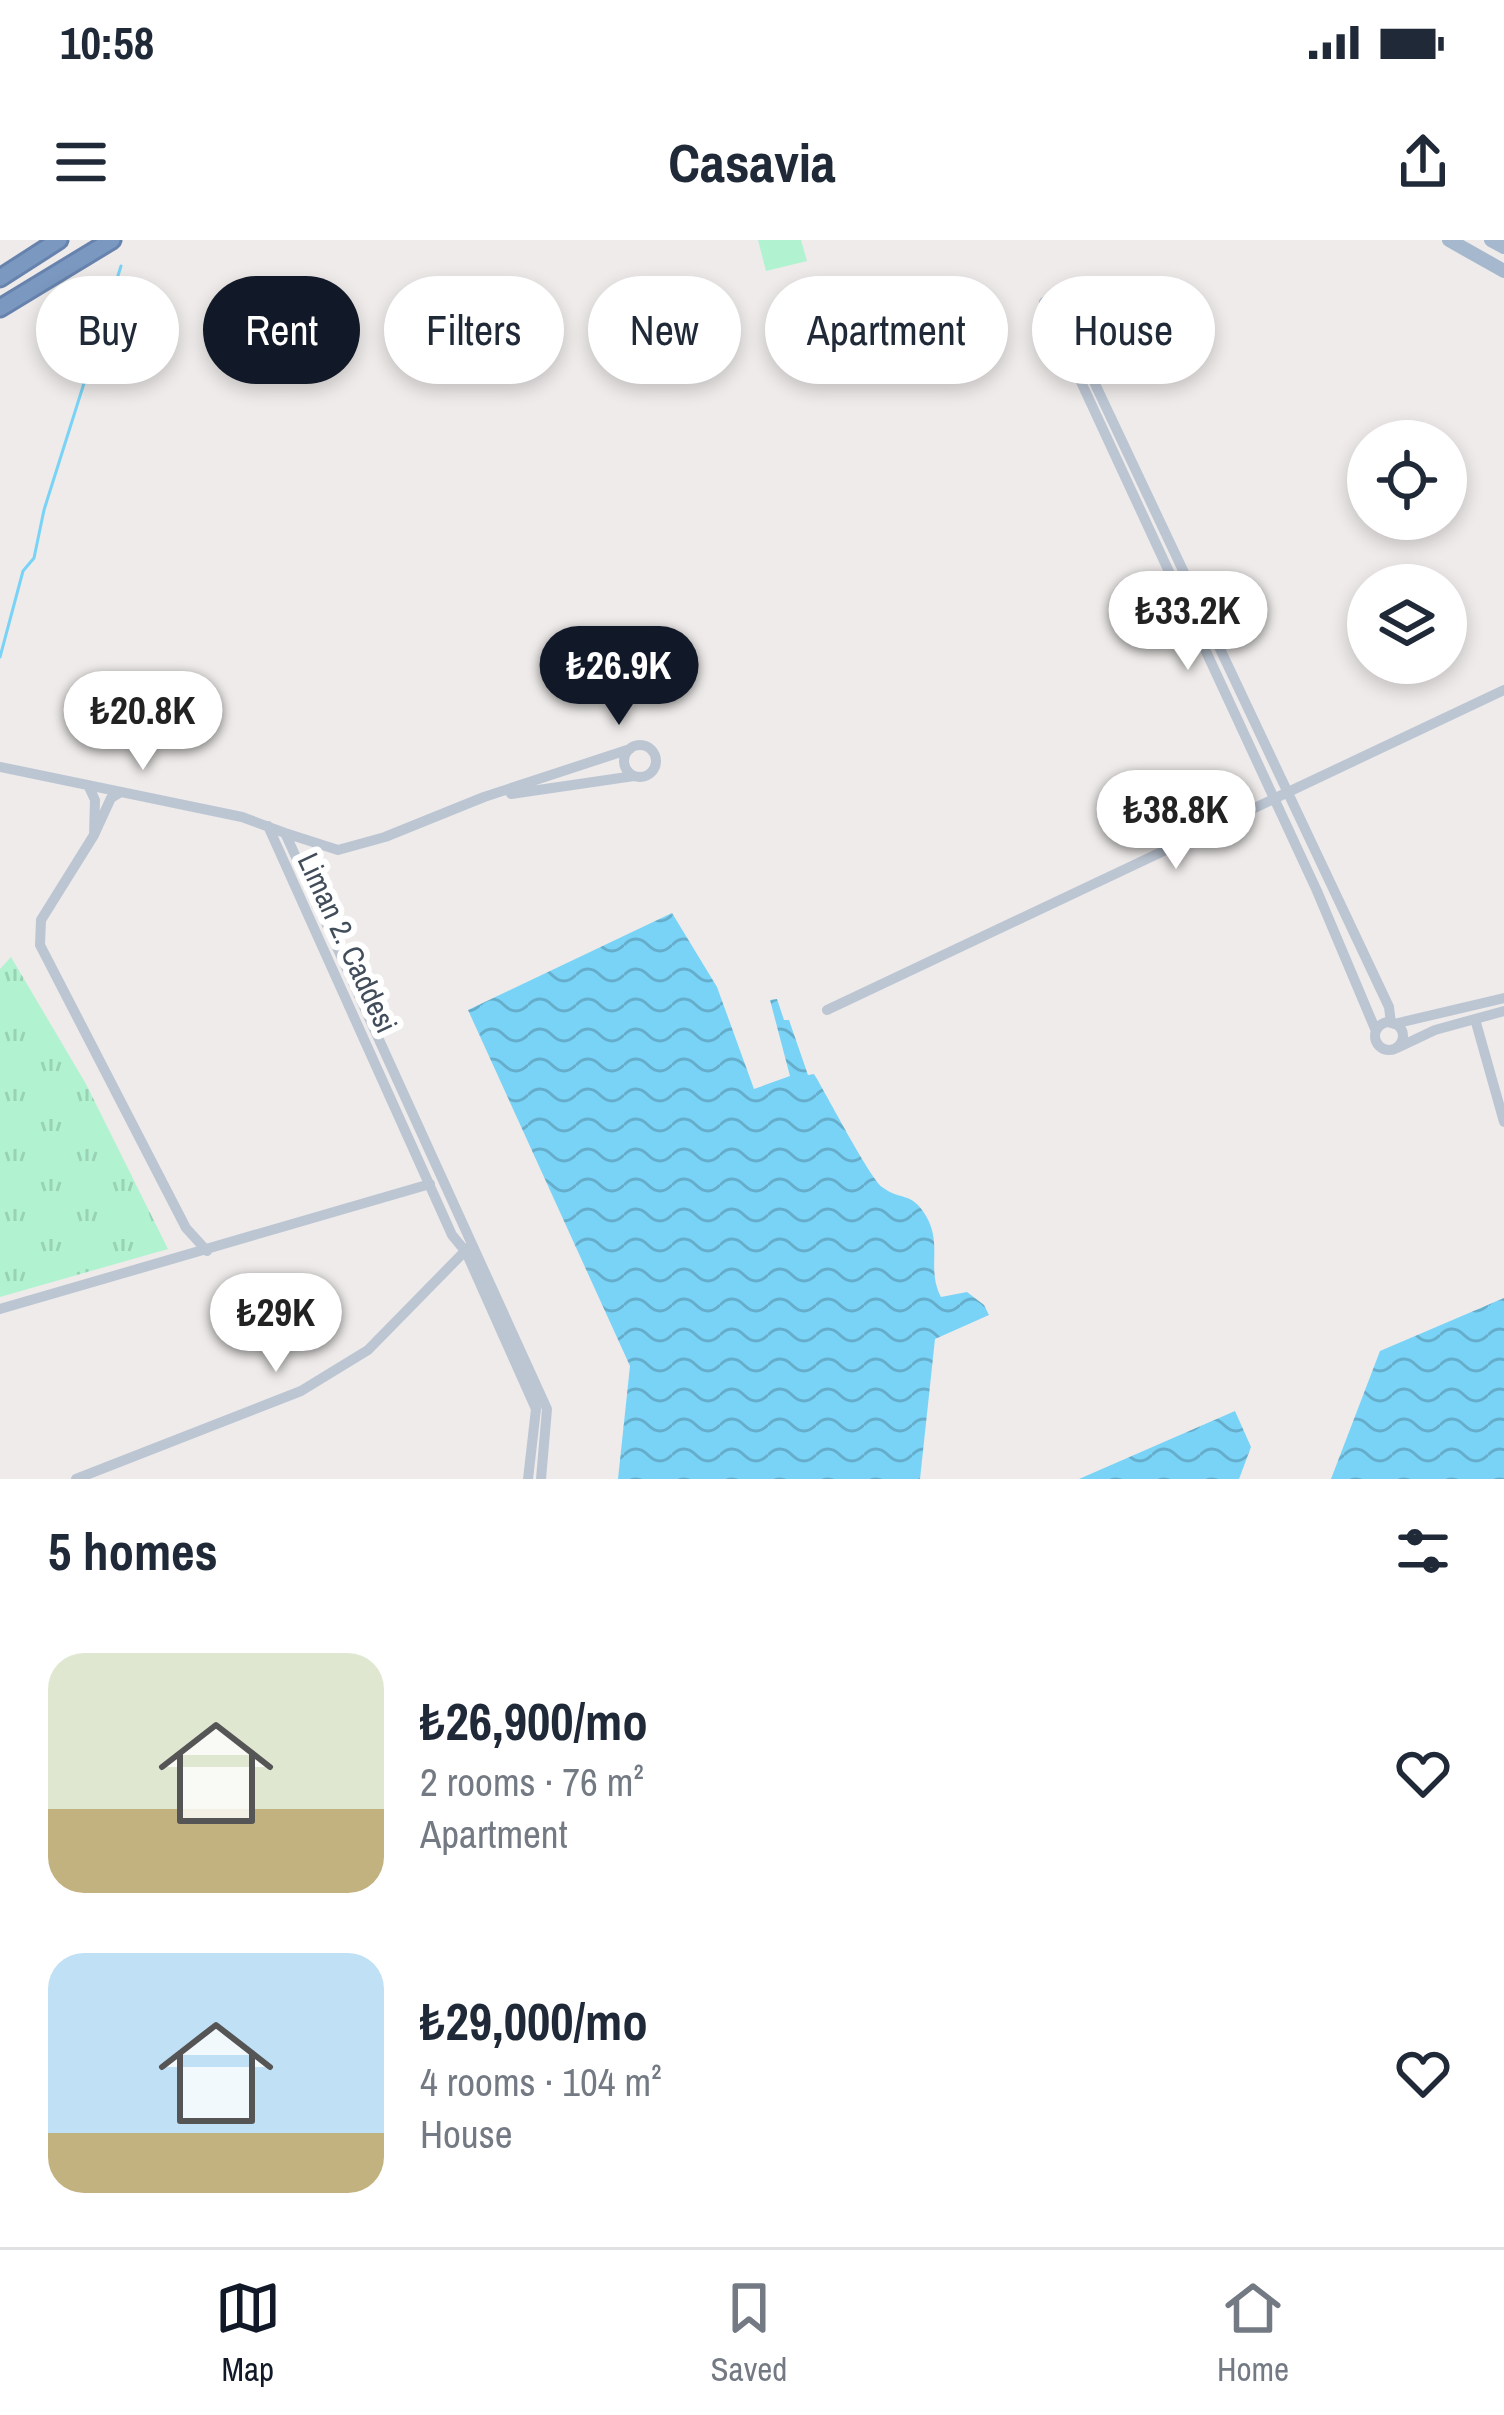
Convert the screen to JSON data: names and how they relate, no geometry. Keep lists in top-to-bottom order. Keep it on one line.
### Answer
{"streets":{"street":["Liman 2. Caddesi"]},"page":{"status":"10:58","header":"Casavia","chip":["Buy","Rent","Filters","New","Apartment","House"],"price":["₺33.2K","₺26.9K","₺20.8K","₺38.8K","₺29K"],"heading":"5 homes","list":[{"name":"₺26,900/mo","note":"2 rooms · 76 m² · Apartment"},{"name":"₺29,000/mo","note":"4 rooms · 104 m² · House"}],"tabs":["Map","Saved","Home"]}}
